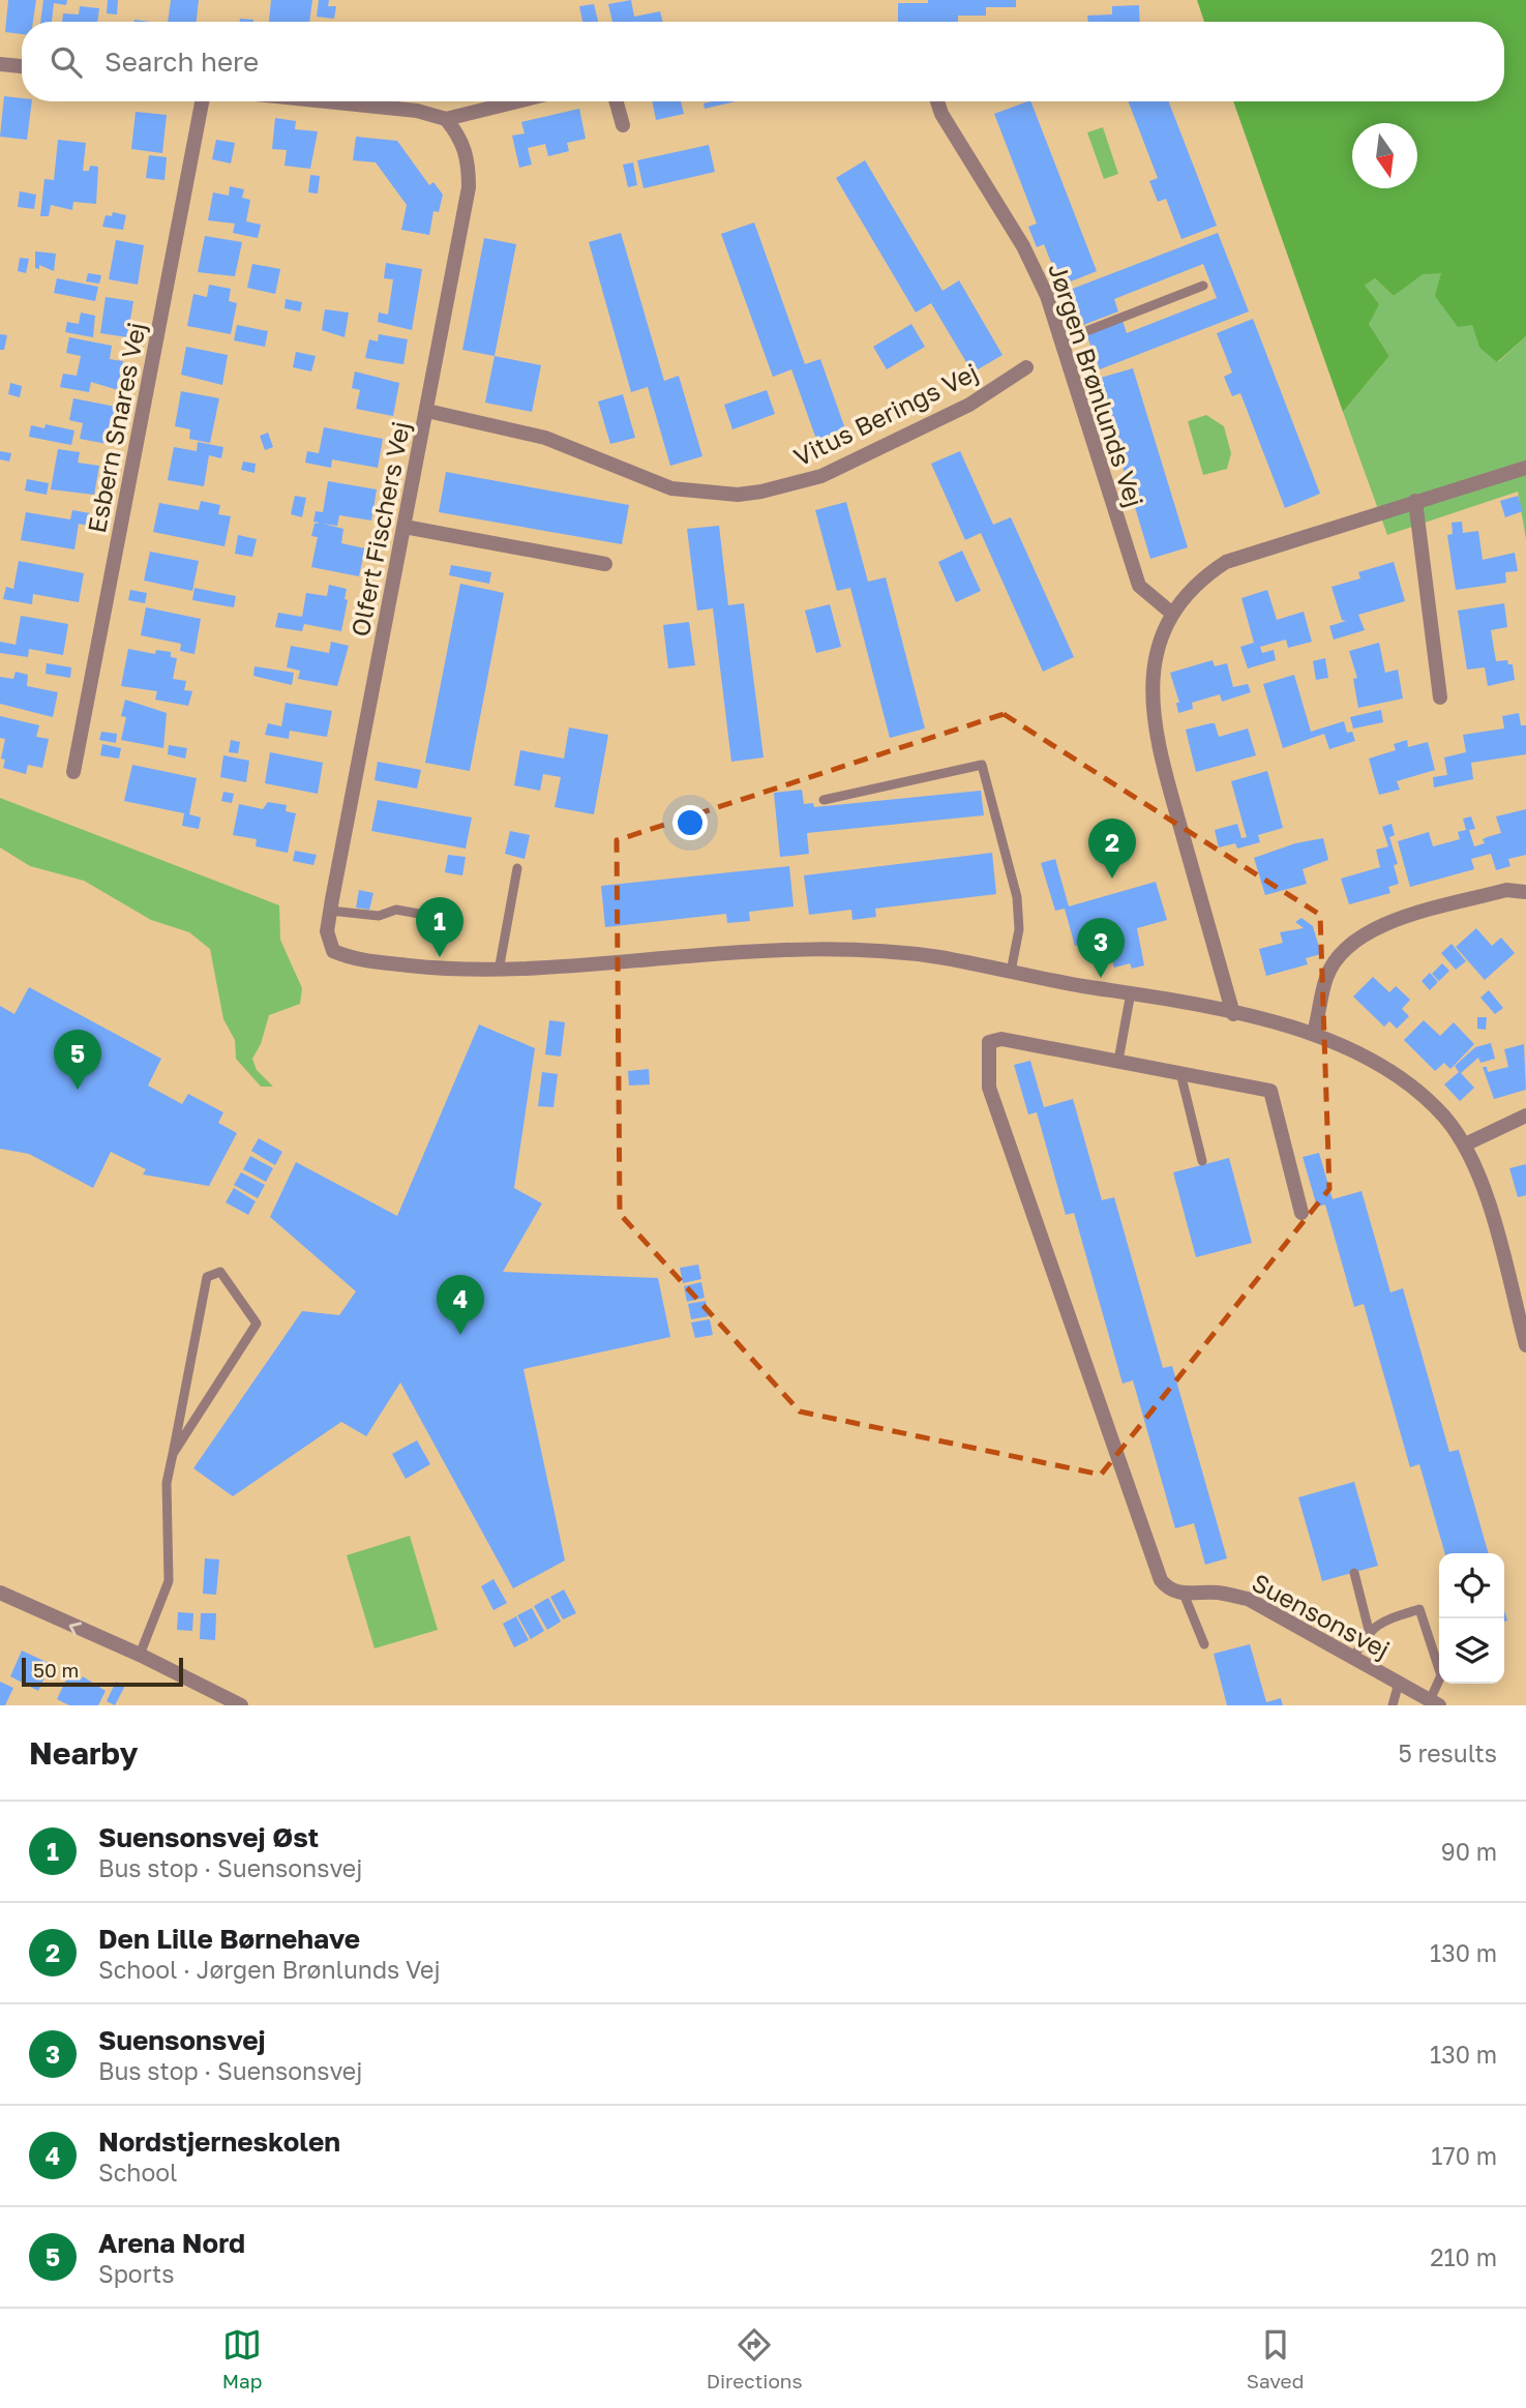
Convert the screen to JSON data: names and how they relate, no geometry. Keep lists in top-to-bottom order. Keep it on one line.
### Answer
{"streets":{"street":["Jørgen Brønlunds Vej","Vitus Berings Vej","Esbern Snares Vej","Olfert Fischers Vej","Suensonsvej"]},"crossings":[["Vitus Berings Vej","Olfert Fischers Vej"]],"scale_bar":"50 m","north":"bottom","page":{"search":"Search here","pins":["2","1","3","5","4"],"scale":"50 m","heading":["Nearby","5 results"],"list":[{"mark":"1","name":"Suensonsvej Øst","note":"Bus stop · Suensonsvej","value":"90 m"},{"mark":"2","name":"Den Lille Børnehave","note":"School · Jørgen Brønlunds Vej","value":"130 m"},{"mark":"3","name":"Suensonsvej","note":"Bus stop · Suensonsvej","value":"130 m"},{"mark":"4","name":"Nordstjerneskolen","note":"School","value":"170 m"},{"mark":"5","name":"Arena Nord","note":"Sports","value":"210 m"}],"nav":["Map","Directions","Saved"]}}
